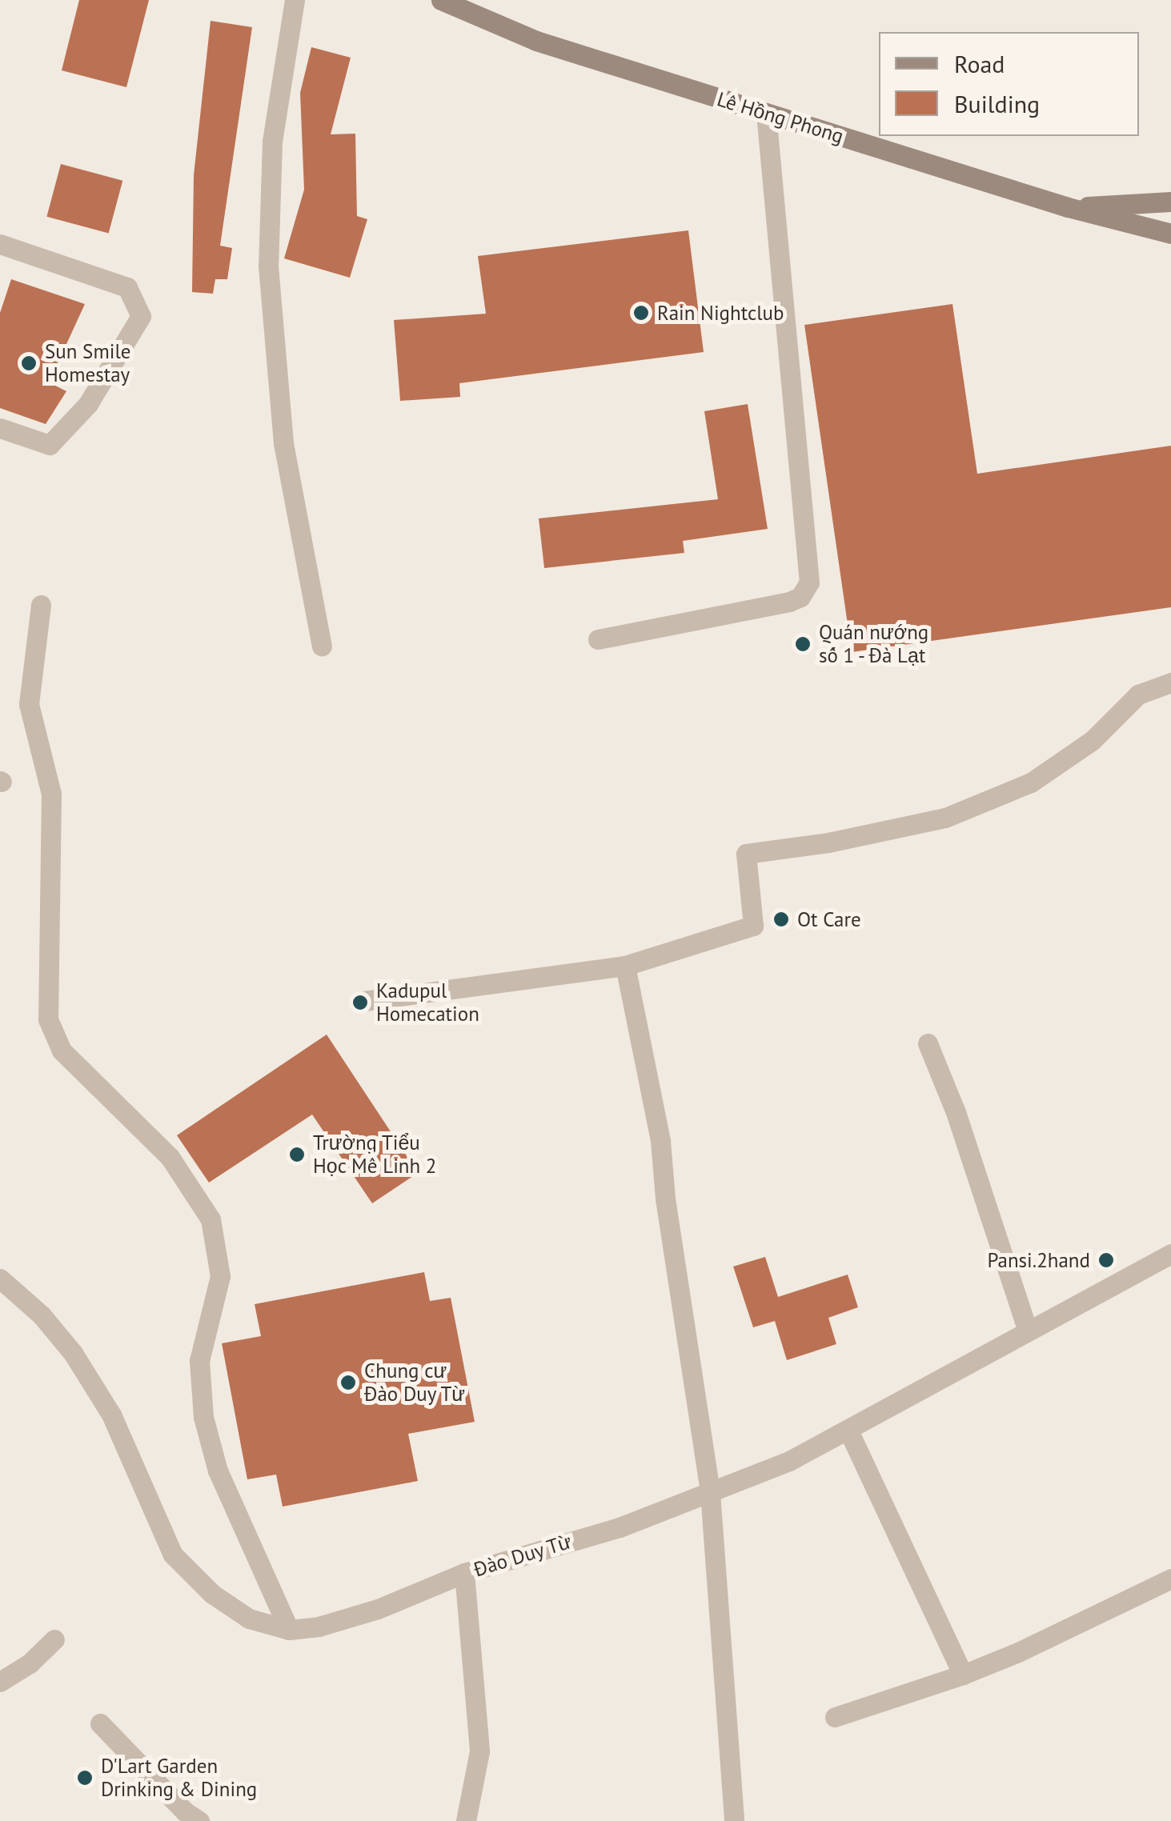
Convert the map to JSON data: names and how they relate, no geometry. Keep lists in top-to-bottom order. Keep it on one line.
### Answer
{"streets":{"street":["Lê Hồng Phong","Đào Duy Từ"]},"places":["Rain Nightclub","Sun Smile Homestay","Quán nướng số 1 - Đà Lạt","Ot Care","Kadupul Homecation","Trường Tiểu Học Mê Linh 2","Pansi.2hand","Chung cư Đào Duy Từ","D'Lart Garden Drinking & Dining"],"legend":["Road","Building"]}
